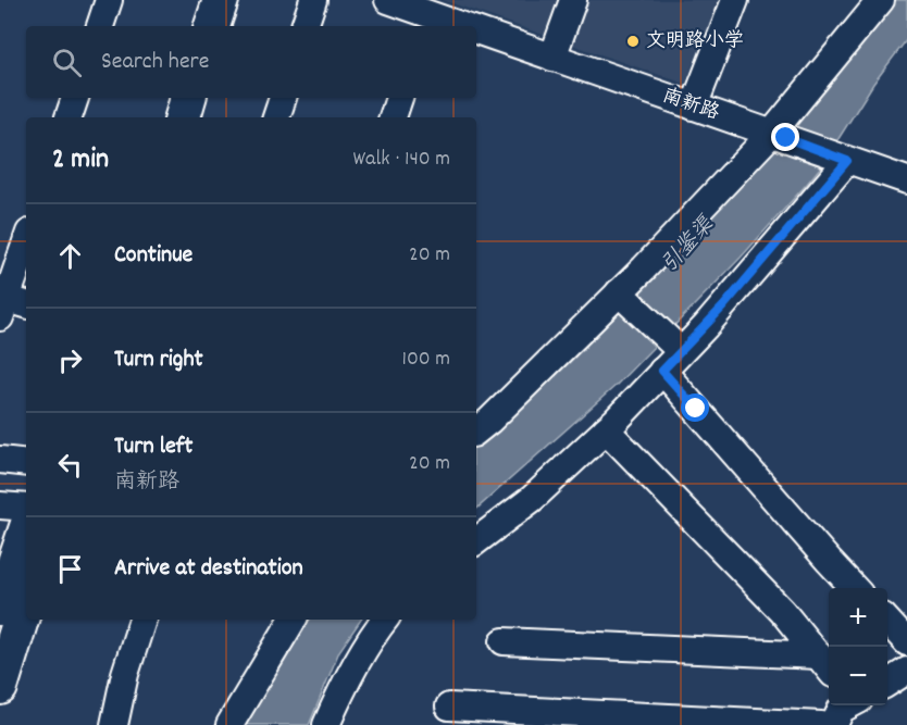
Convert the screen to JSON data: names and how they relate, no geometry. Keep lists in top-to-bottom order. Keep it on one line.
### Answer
{"streets":{"street":["南新路"]},"water":["引鉴渠"],"places":["文明路小学"],"page":{"search":"Search here","heading":["2 min","Walk · 140 m"],"list":[["Continue","20 m"],["Turn right","100 m"],["Turn left","南新路","20 m"],"Arrive at destination"],"map_buttons":["+","−"]}}
